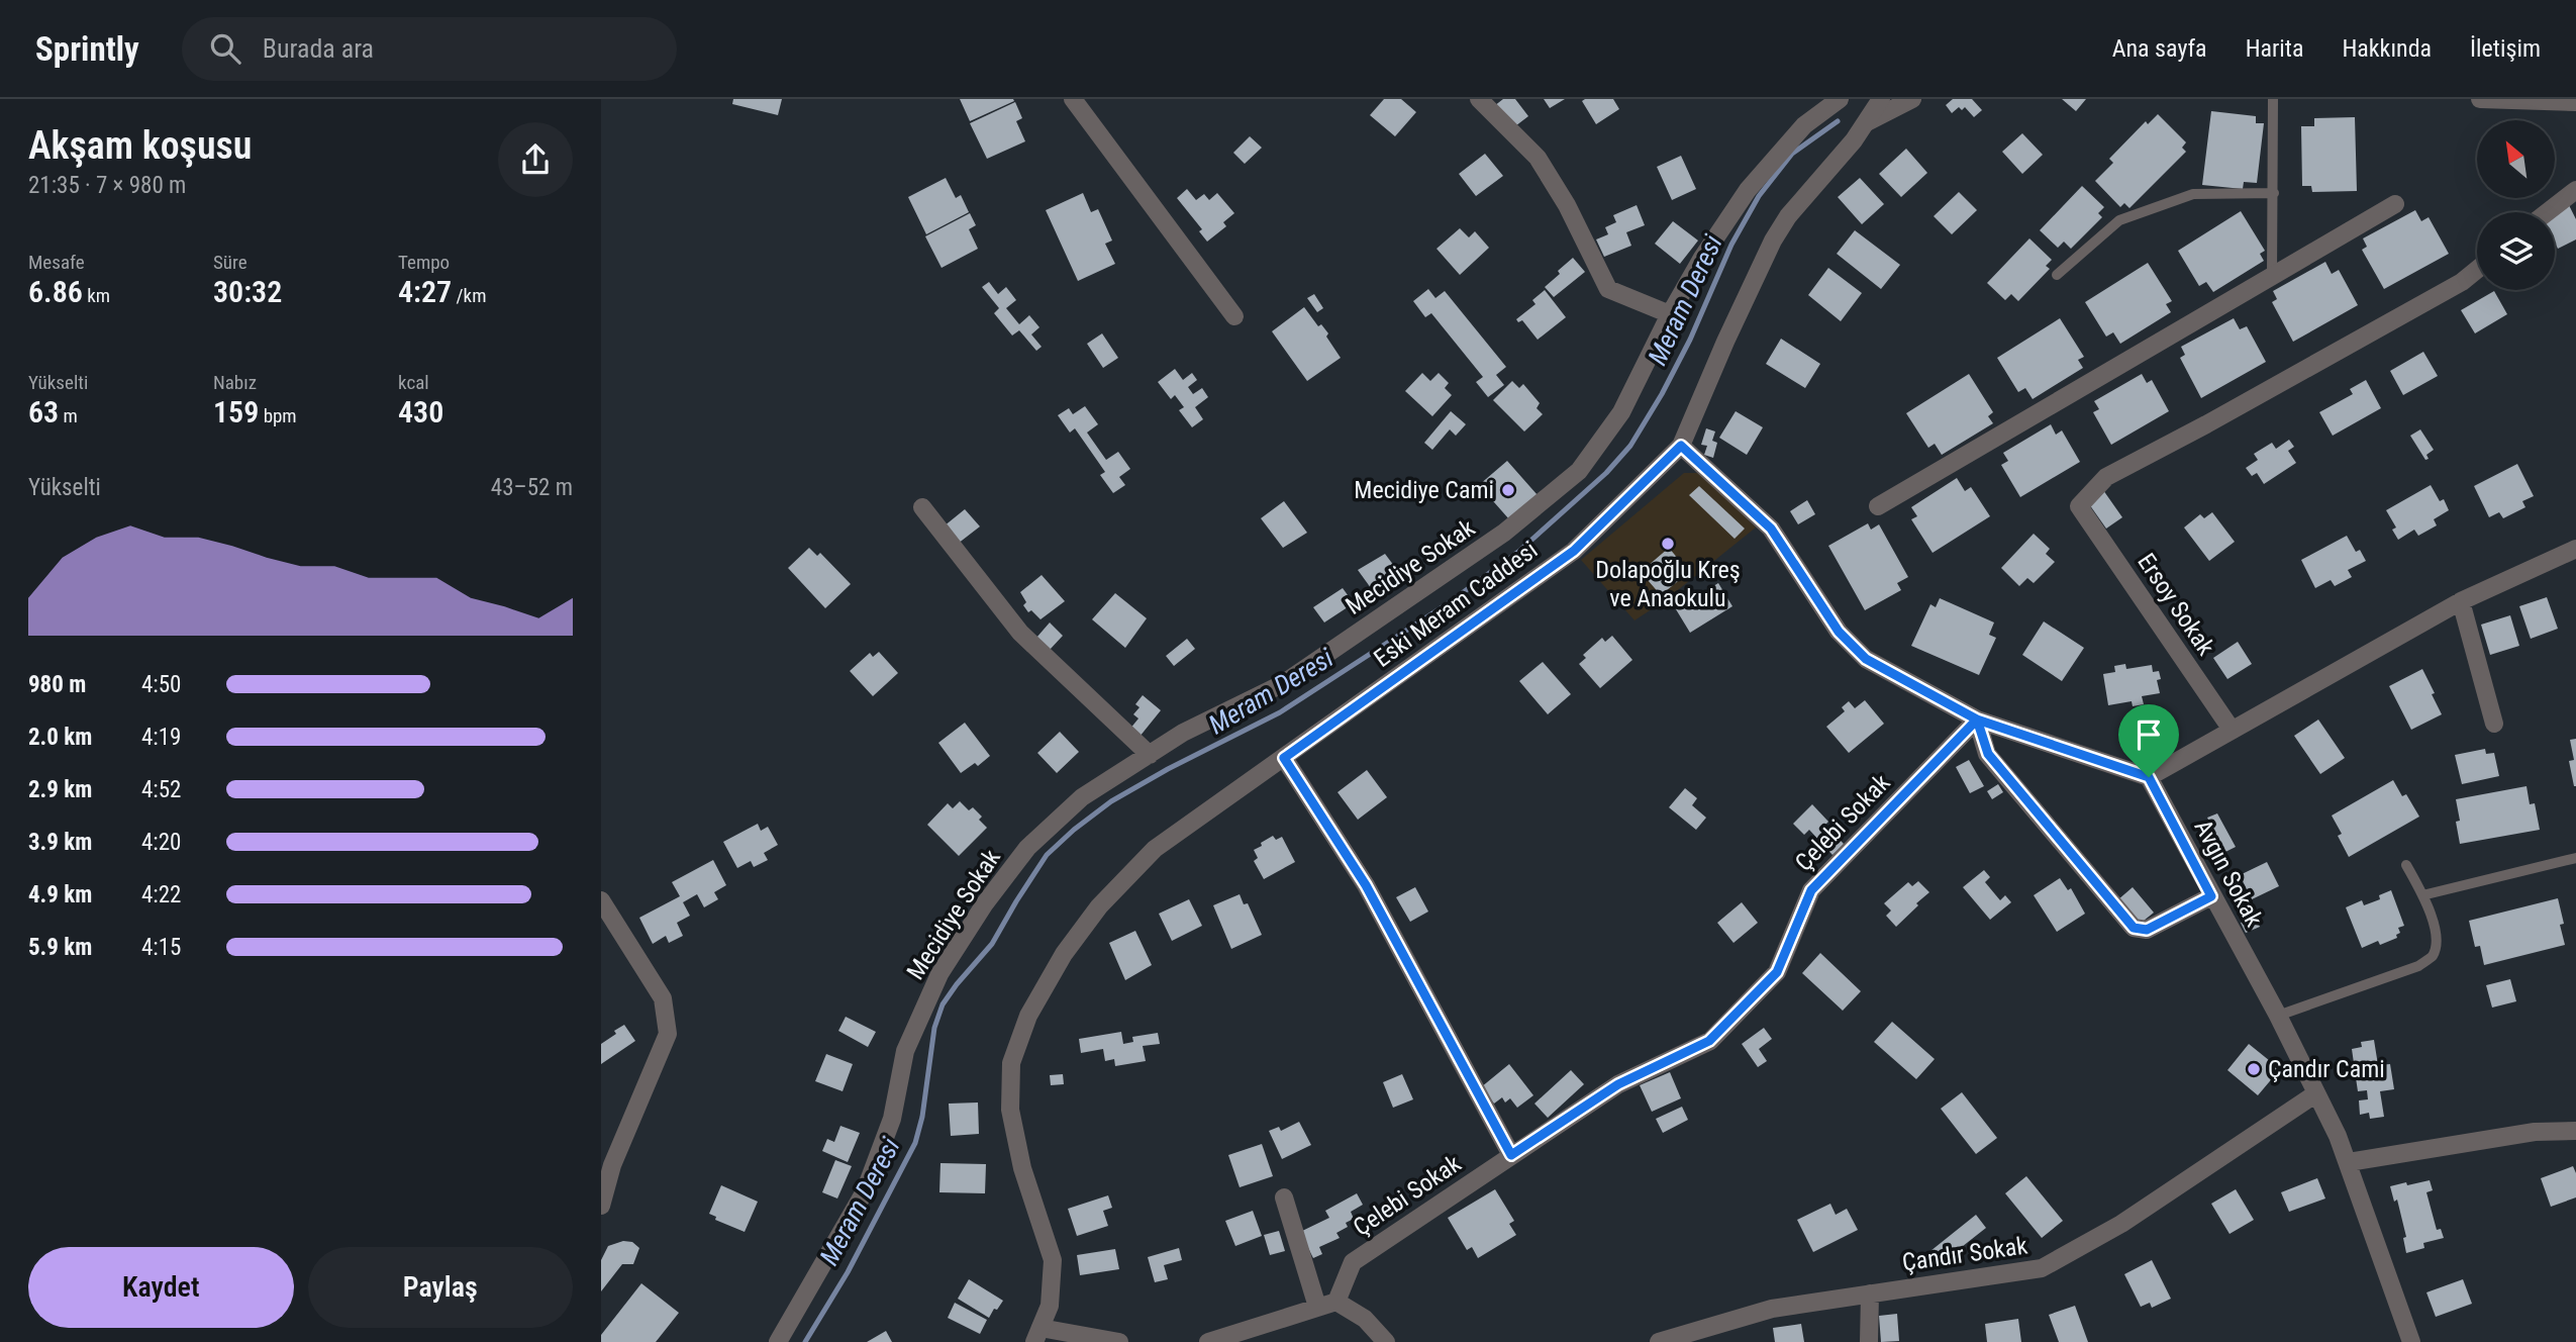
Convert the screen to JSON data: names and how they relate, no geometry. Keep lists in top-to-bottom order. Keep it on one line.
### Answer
{"streets":{"street":["Mecidiye Sokak","Eski Meram Caddesi","Ersoy Sokak","Çelebi Sokak","Avgın Sokak","Çandır Sokak"]},"crossings":[["Avgın Sokak","Çandır Sokak"]],"water":["Meram Deresi"],"places":["Mecidiye Cami","Dolapoğlu Kreş ve Anaokulu","Çandır Cami"],"north":"top left","page":{"header":"Sprintly","search":"Burada ara","nav":["Ana sayfa","Harita","Hakkında","İletişim"],"heading":["Akşam koşusu","21:35 · 7 × 980 m"],"stats":[["Mesafe","6.86 km"],["Süre","30:32"],["Tempo","4:27 /km"],["Yükselti","63 m"],["Nabız","159 bpm"],["kcal","430"]],"chart":["Yükselti","43–52 m"],"list":[{"name":"980 m","note":"4:50"},{"name":"2.0 km","note":"4:19"},{"name":"2.9 km","note":"4:52"},{"name":"3.9 km","note":"4:20"},{"name":"4.9 km","note":"4:22"},{"name":"5.9 km","note":"4:15"}],"buttons":["Kaydet","Paylaş"]}}
